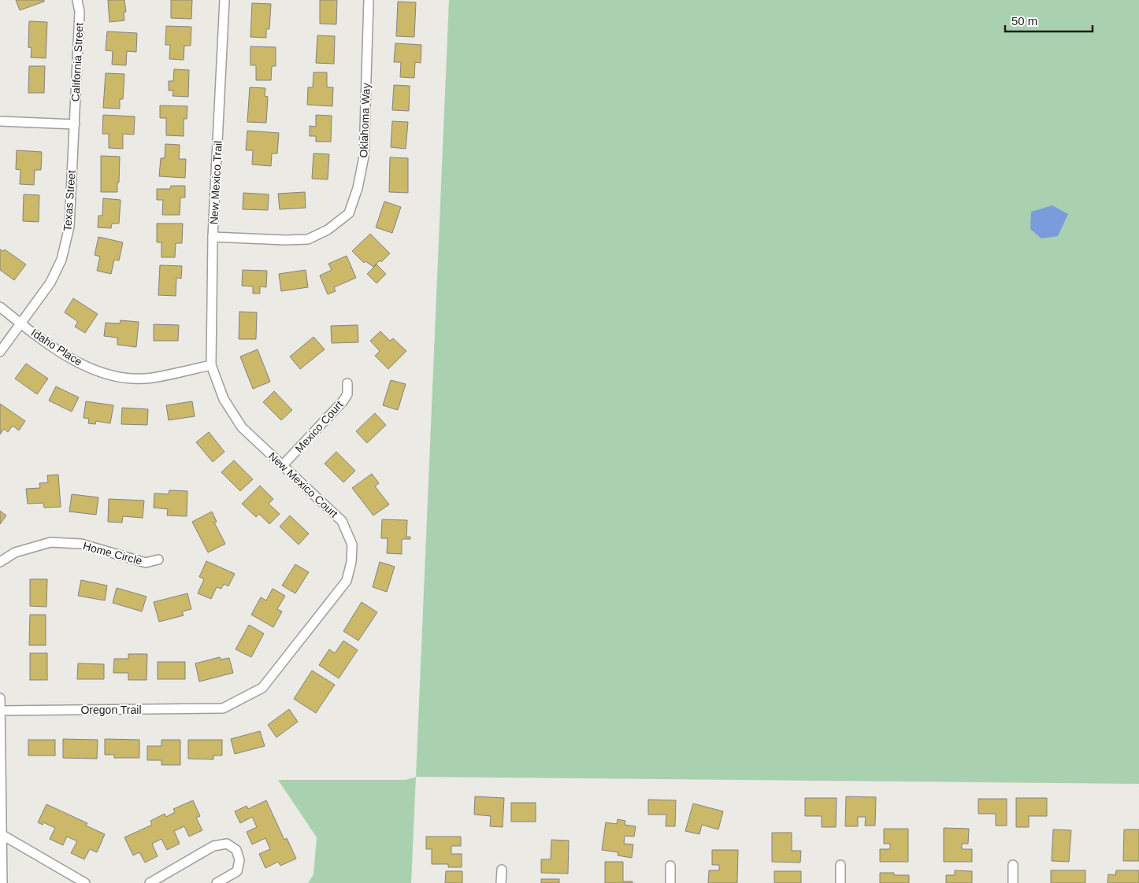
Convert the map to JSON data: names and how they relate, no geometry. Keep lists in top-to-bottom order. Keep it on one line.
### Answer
{"streets":{"street":["California Street","Oklahoma Way","New Mexico Trail","Texas Street","Idaho Place","Mexico Court","New Mexico Court","Home Circle","Oregon Trail"]},"crossings":[["California Street","Texas Street"],["Oklahoma Way","New Mexico Trail"],["New Mexico Trail","Idaho Place"],["New Mexico Trail","New Mexico Court"],["Texas Street","Idaho Place"],["Idaho Place","New Mexico Court"],["Mexico Court","New Mexico Court"],["New Mexico Court","Oregon Trail"]],"scale_bar":"50 m"}
